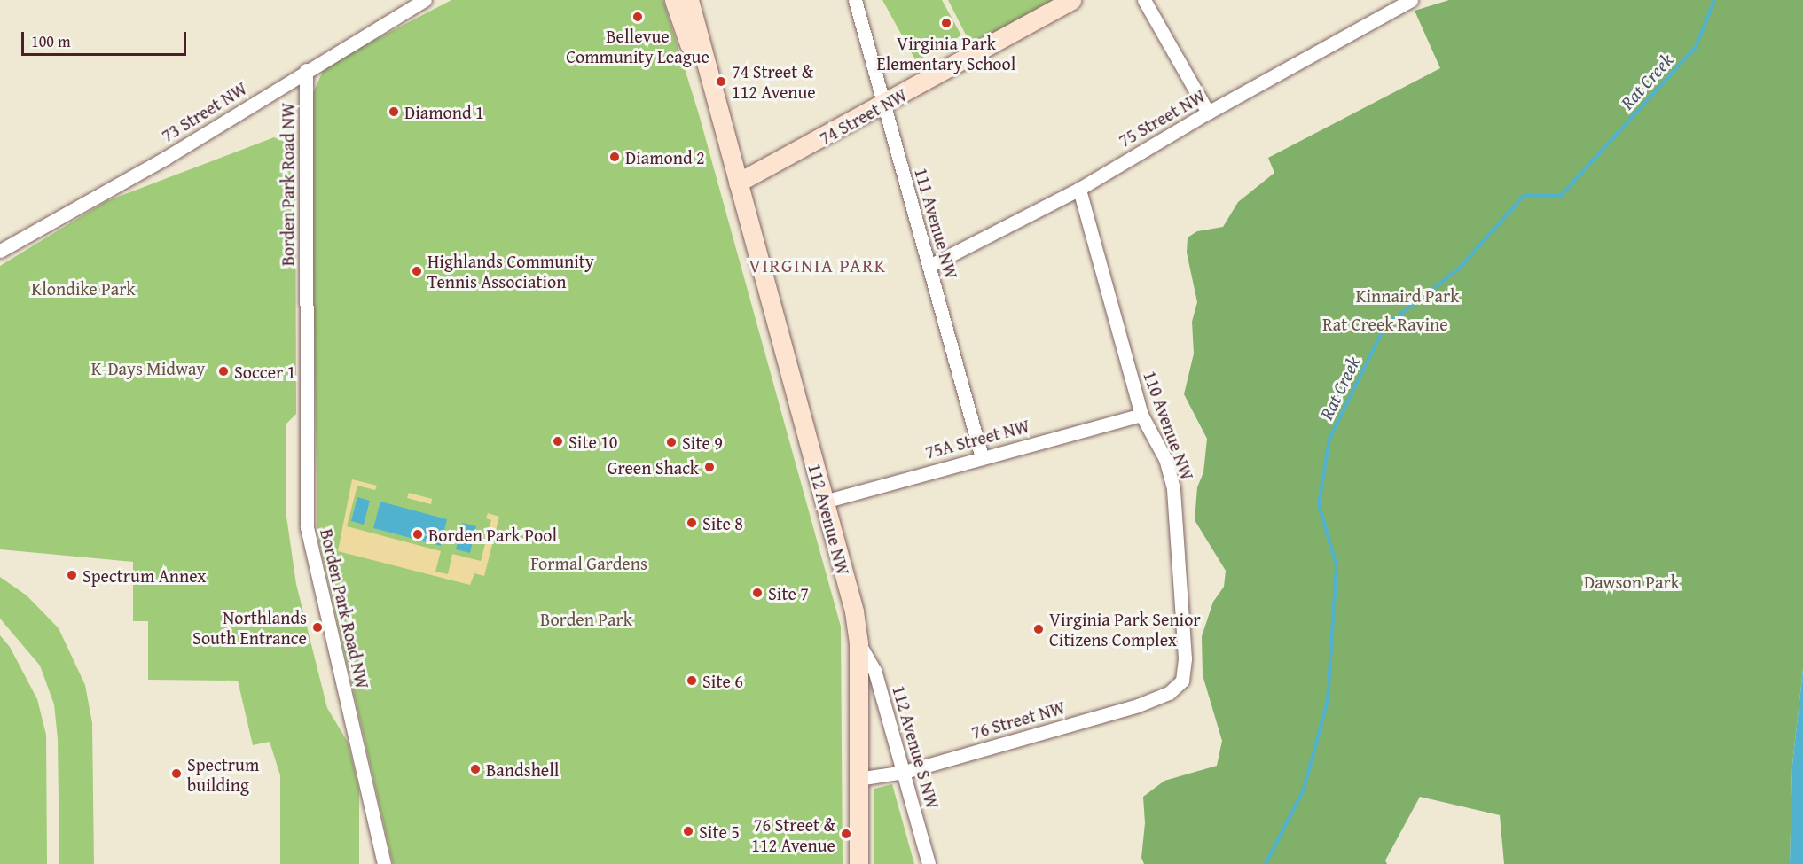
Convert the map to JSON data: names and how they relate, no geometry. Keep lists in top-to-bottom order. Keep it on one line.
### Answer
{"streets":{"main road":["74 Street NW","112 Avenue NW"],"street":["73 Street NW","75 Street NW","Borden Park Road NW","111 Avenue NW","110 Avenue NW","75A Street NW","76 Street NW","112 Avenue S NW"]},"crossings":[["73 Street NW","Borden Park Road NW"],["74 Street NW","111 Avenue NW"],["74 Street NW","112 Avenue NW"],["75 Street NW","111 Avenue NW"],["75 Street NW","110 Avenue NW"],["111 Avenue NW","75A Street NW"],["110 Avenue NW","75A Street NW"],["110 Avenue NW","76 Street NW"],["75A Street NW","112 Avenue NW"],["112 Avenue NW","76 Street NW"],["112 Avenue NW","112 Avenue S NW"],["76 Street NW","112 Avenue S NW"]],"districts":["VIRGINIA PARK"],"water":["Rat Creek"],"parks":["Klondike Park","Kinnaird Park","Rat Creek Ravine","K-Days Midway","Formal Gardens","Dawson Park","Borden Park"],"places":["Bellevue Community League","Virginia Park Elementary School","74 Street & 112 Avenue","Diamond 1","Diamond 2","Highlands Community Tennis Association","Soccer 1","Site 10","Site 9","Green Shack","Site 8","Borden Park Pool","Spectrum Annex","Site 7","Northlands South Entrance","Virginia Park Senior Citizens Complex","Site 6","Bandshell","Spectrum building","Site 5","76 Street & 112 Avenue"],"scale_bar":"100 m"}
